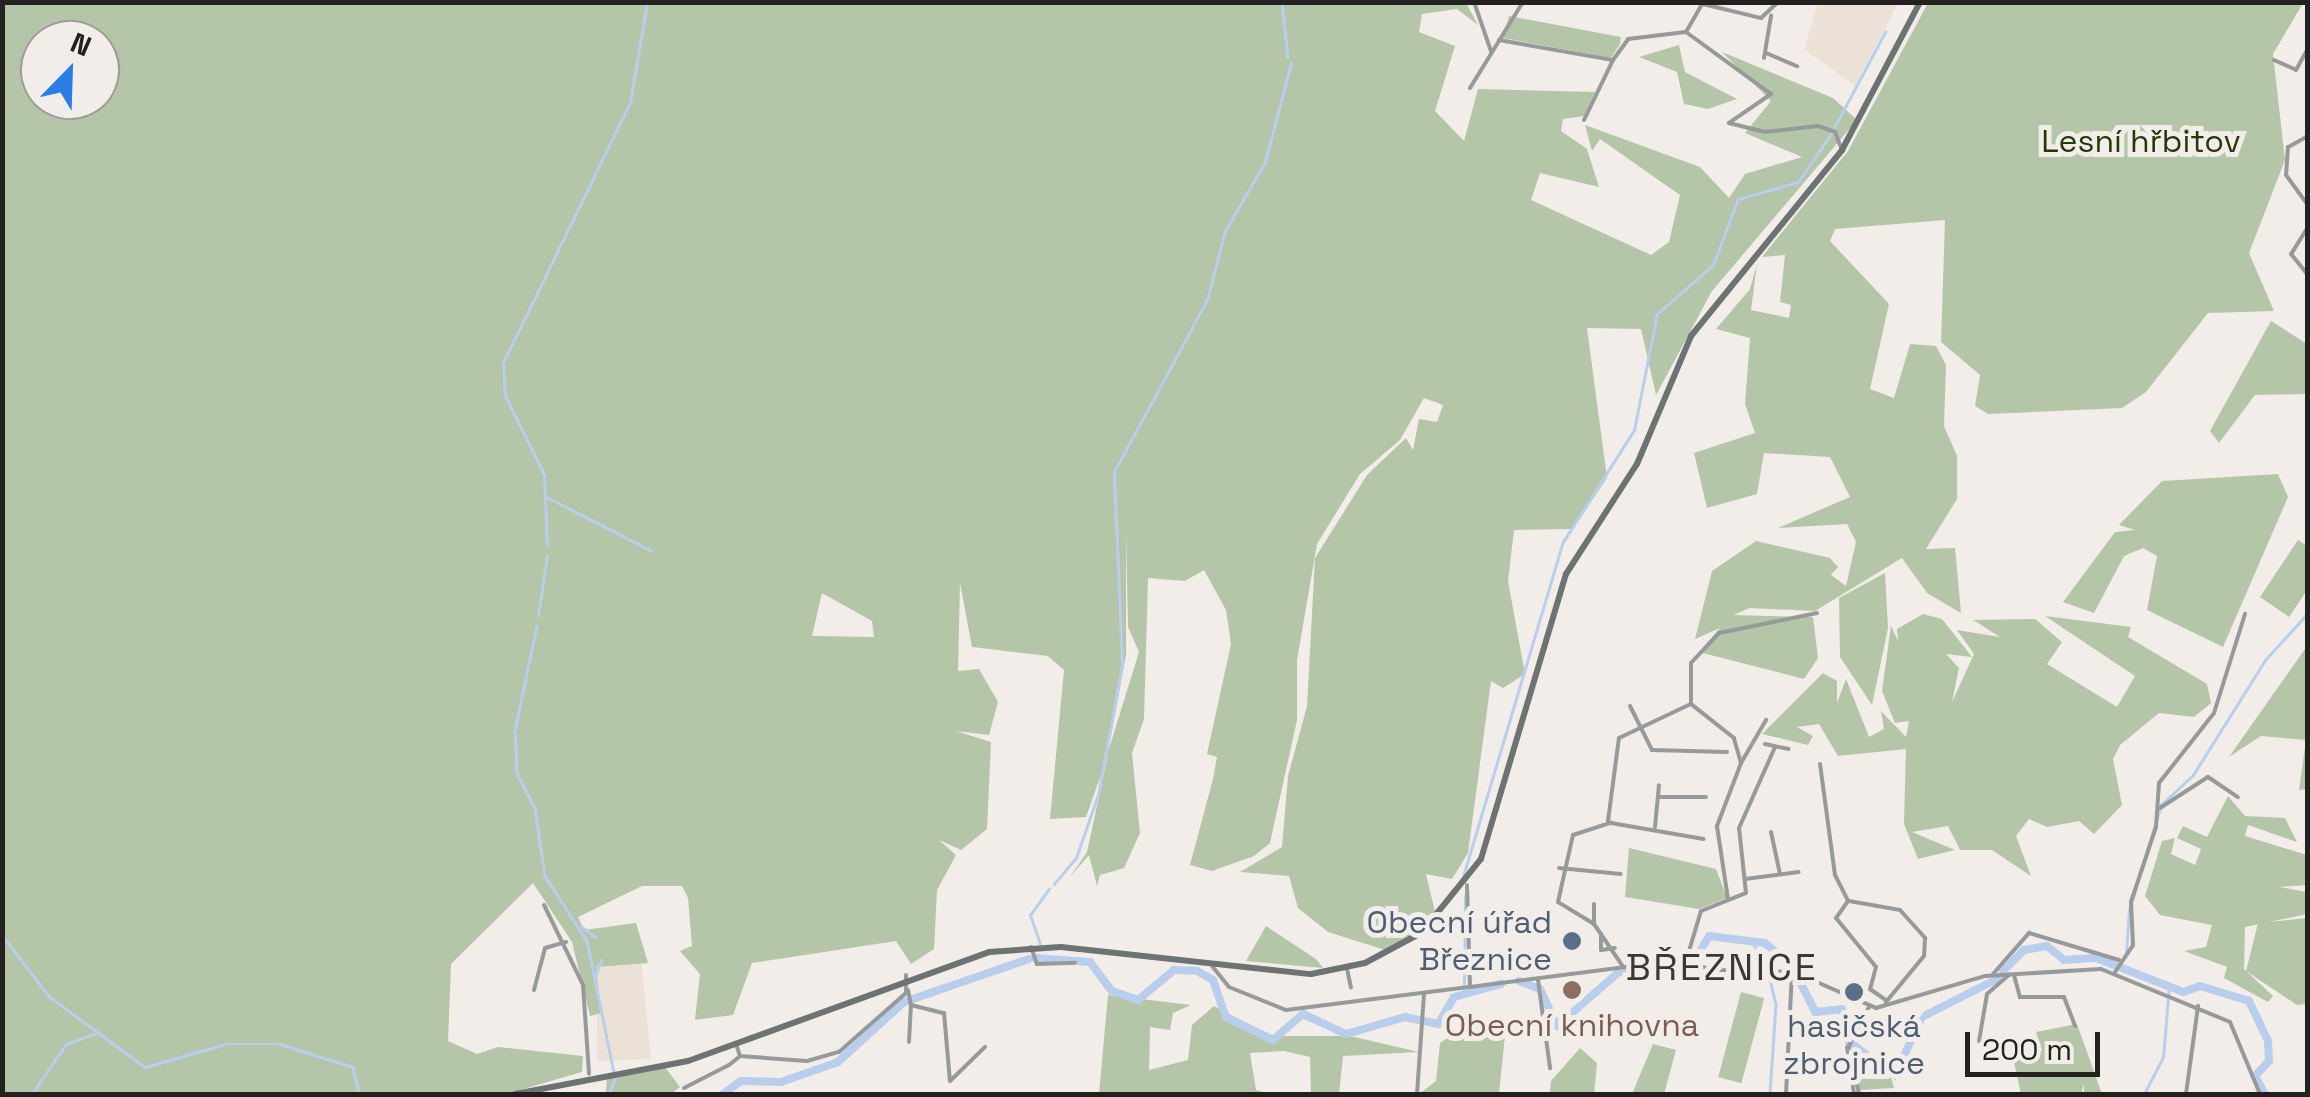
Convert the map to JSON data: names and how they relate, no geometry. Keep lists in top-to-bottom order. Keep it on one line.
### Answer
{"districts":["BŘEZNICE"],"parks":["Lesní hřbitov"],"places":["Obecní úřad Březnice","Obecní knihovna","hasičská zbrojnice"],"scale_bar":"200 m","north":"top right"}
